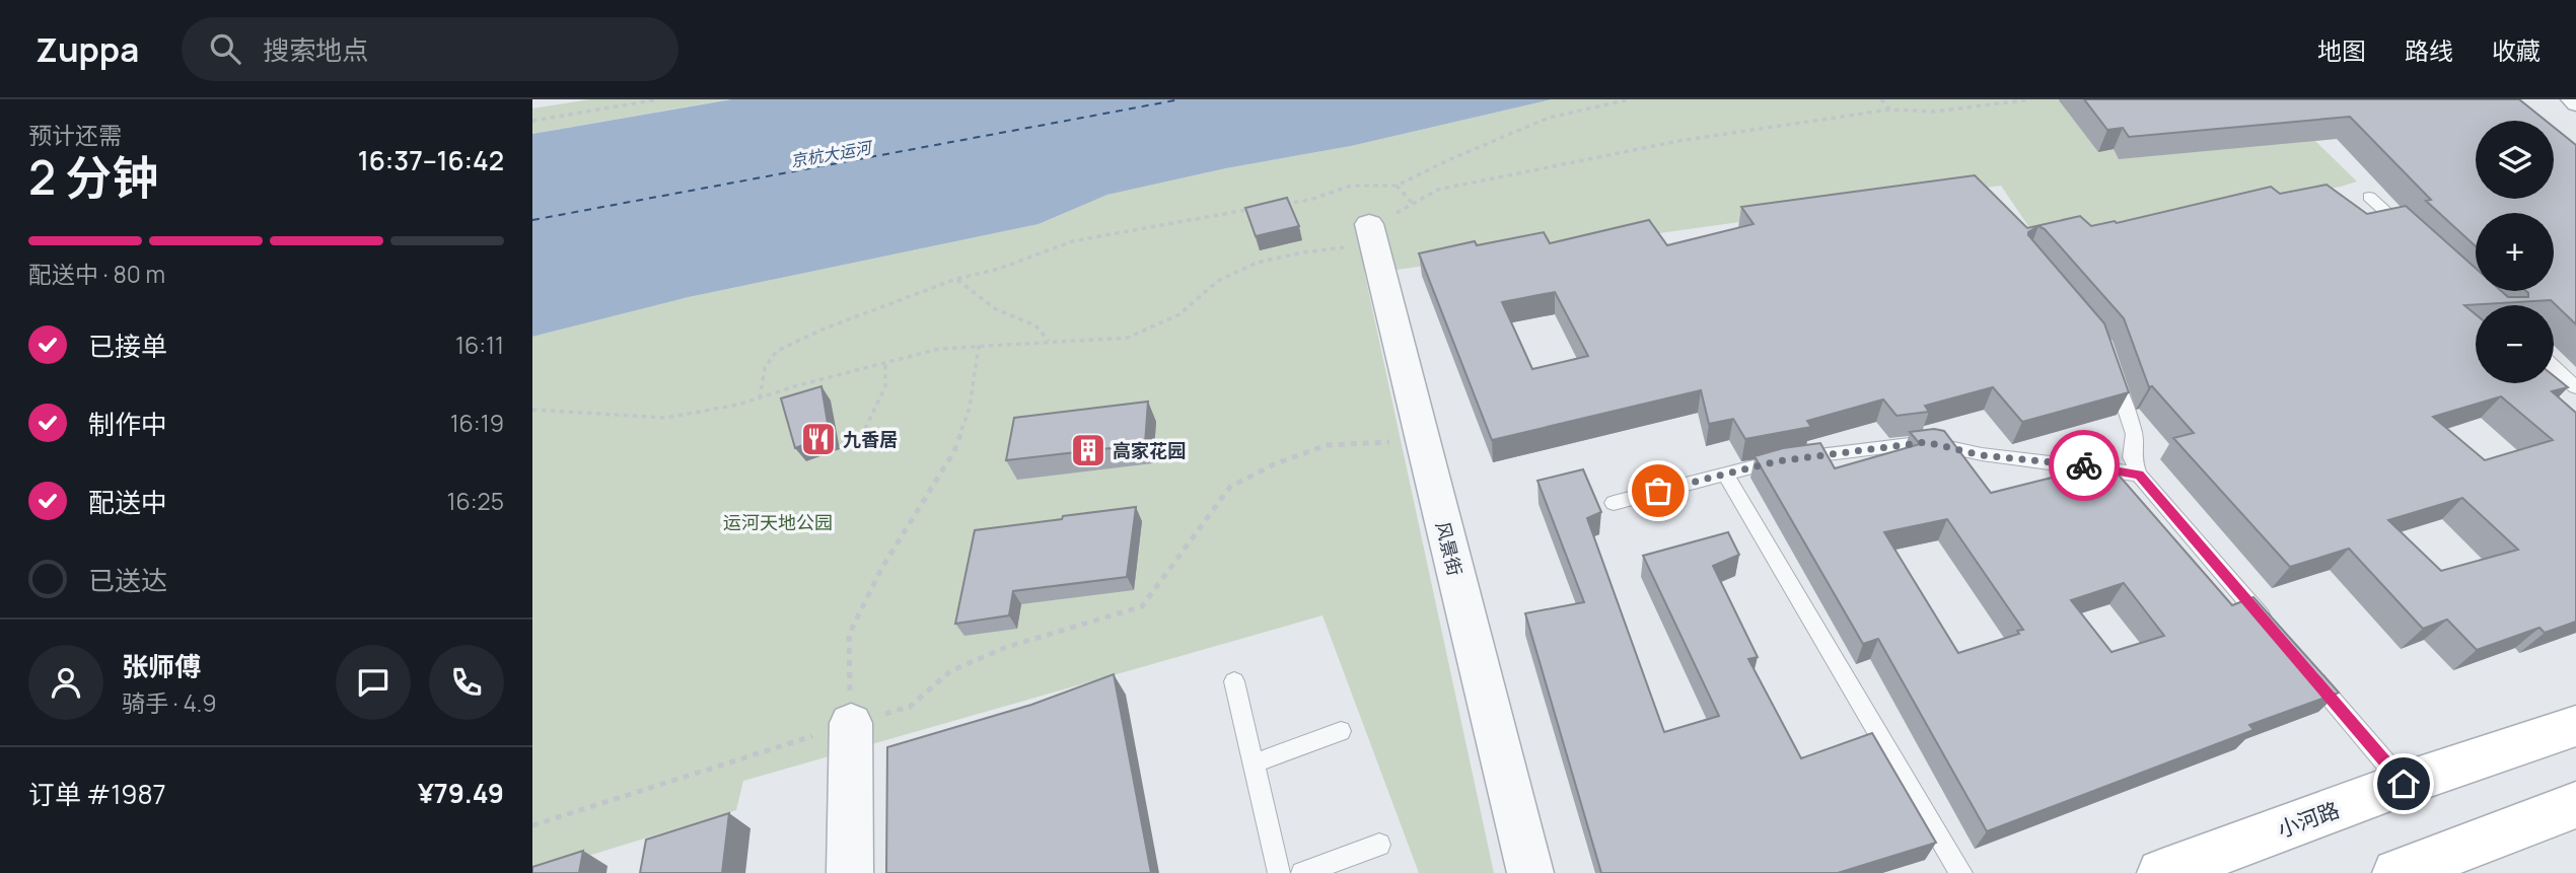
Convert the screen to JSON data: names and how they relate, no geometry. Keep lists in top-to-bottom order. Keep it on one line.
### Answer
{"streets":{"main road":["小河路"],"street":["风景街"]},"water":["京杭大运河"],"parks":["运河天地公园"],"places":{"restaurant":["九香居"],"building":["高家花园"]},"page":{"header":"Zuppa","search":"搜索地点","nav":["地图","路线","收藏"],"heading":["2 分钟","预计还需","16:37–16:42"],"panel":["张师傅","骑手 · 4.9","订单 #1987","¥79.49"],"map_buttons":["+","−"],"bar":"配送中 · 80 m","list":[["已接单","16:11"],["制作中","16:19"],["配送中","16:25"],"已送达"]}}
